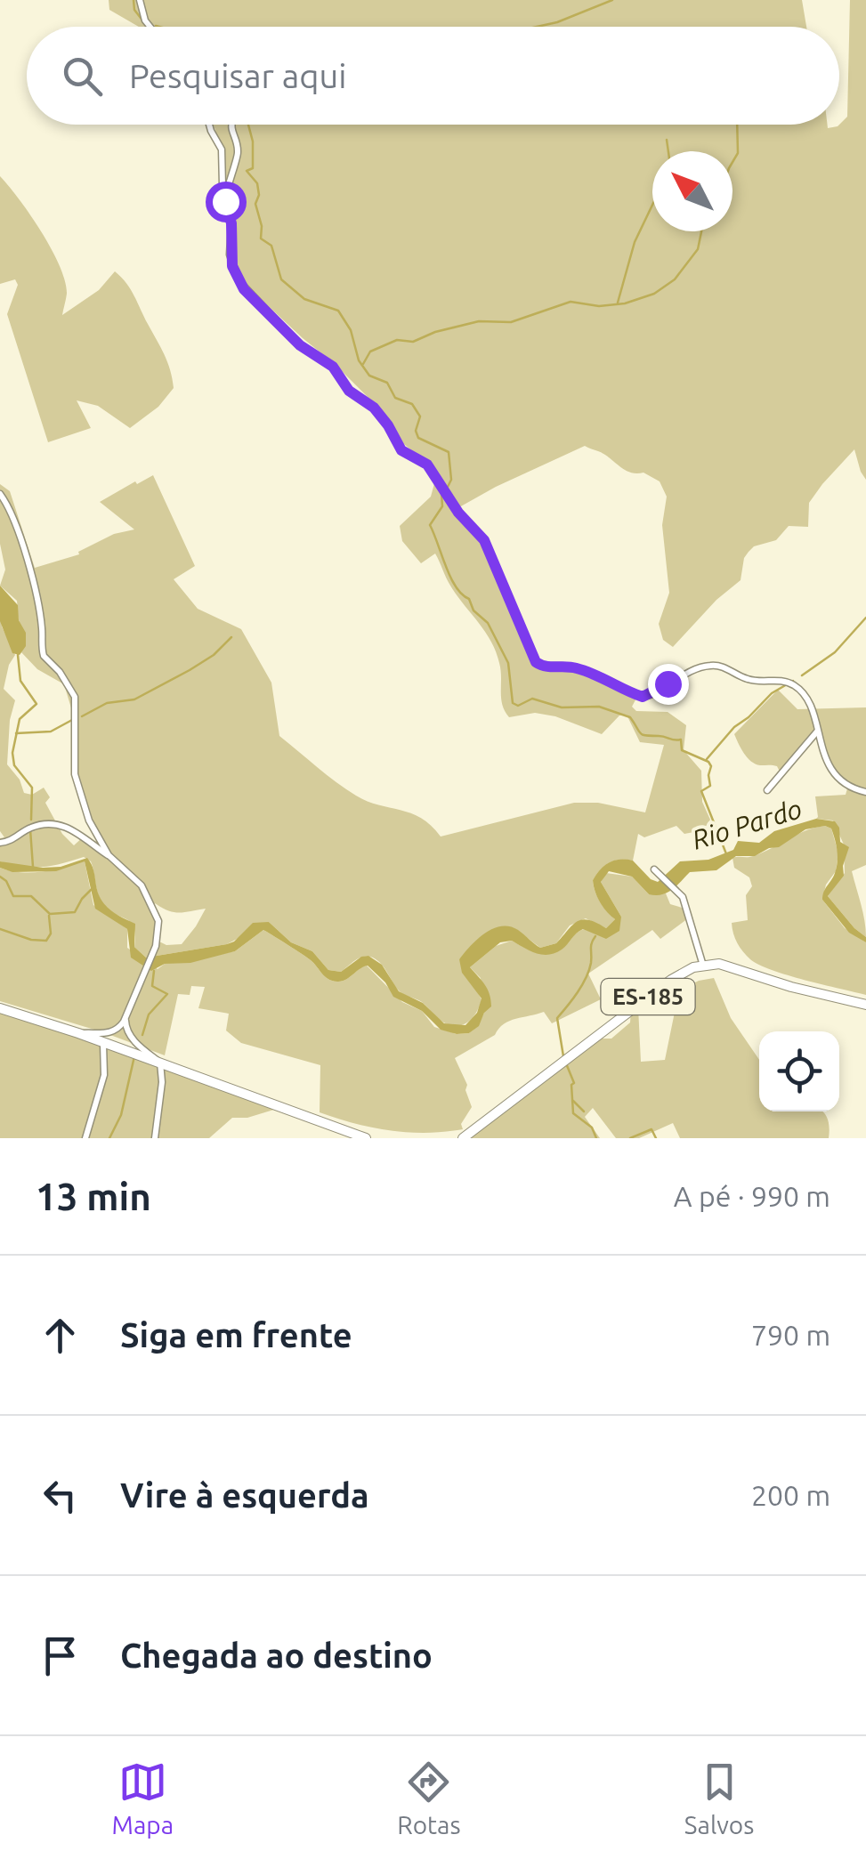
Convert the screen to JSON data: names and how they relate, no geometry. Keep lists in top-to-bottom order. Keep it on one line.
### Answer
{"streets":{"main road":["ES-185"]},"water":["Rio Pardo"],"north":"top left","page":{"search":"Pesquisar aqui","heading":["13 min","A pé · 990 m"],"list":[["Siga em frente","790 m"],["Vire à esquerda","200 m"],"Chegada ao destino"],"nav":["Mapa","Rotas","Salvos"]}}
